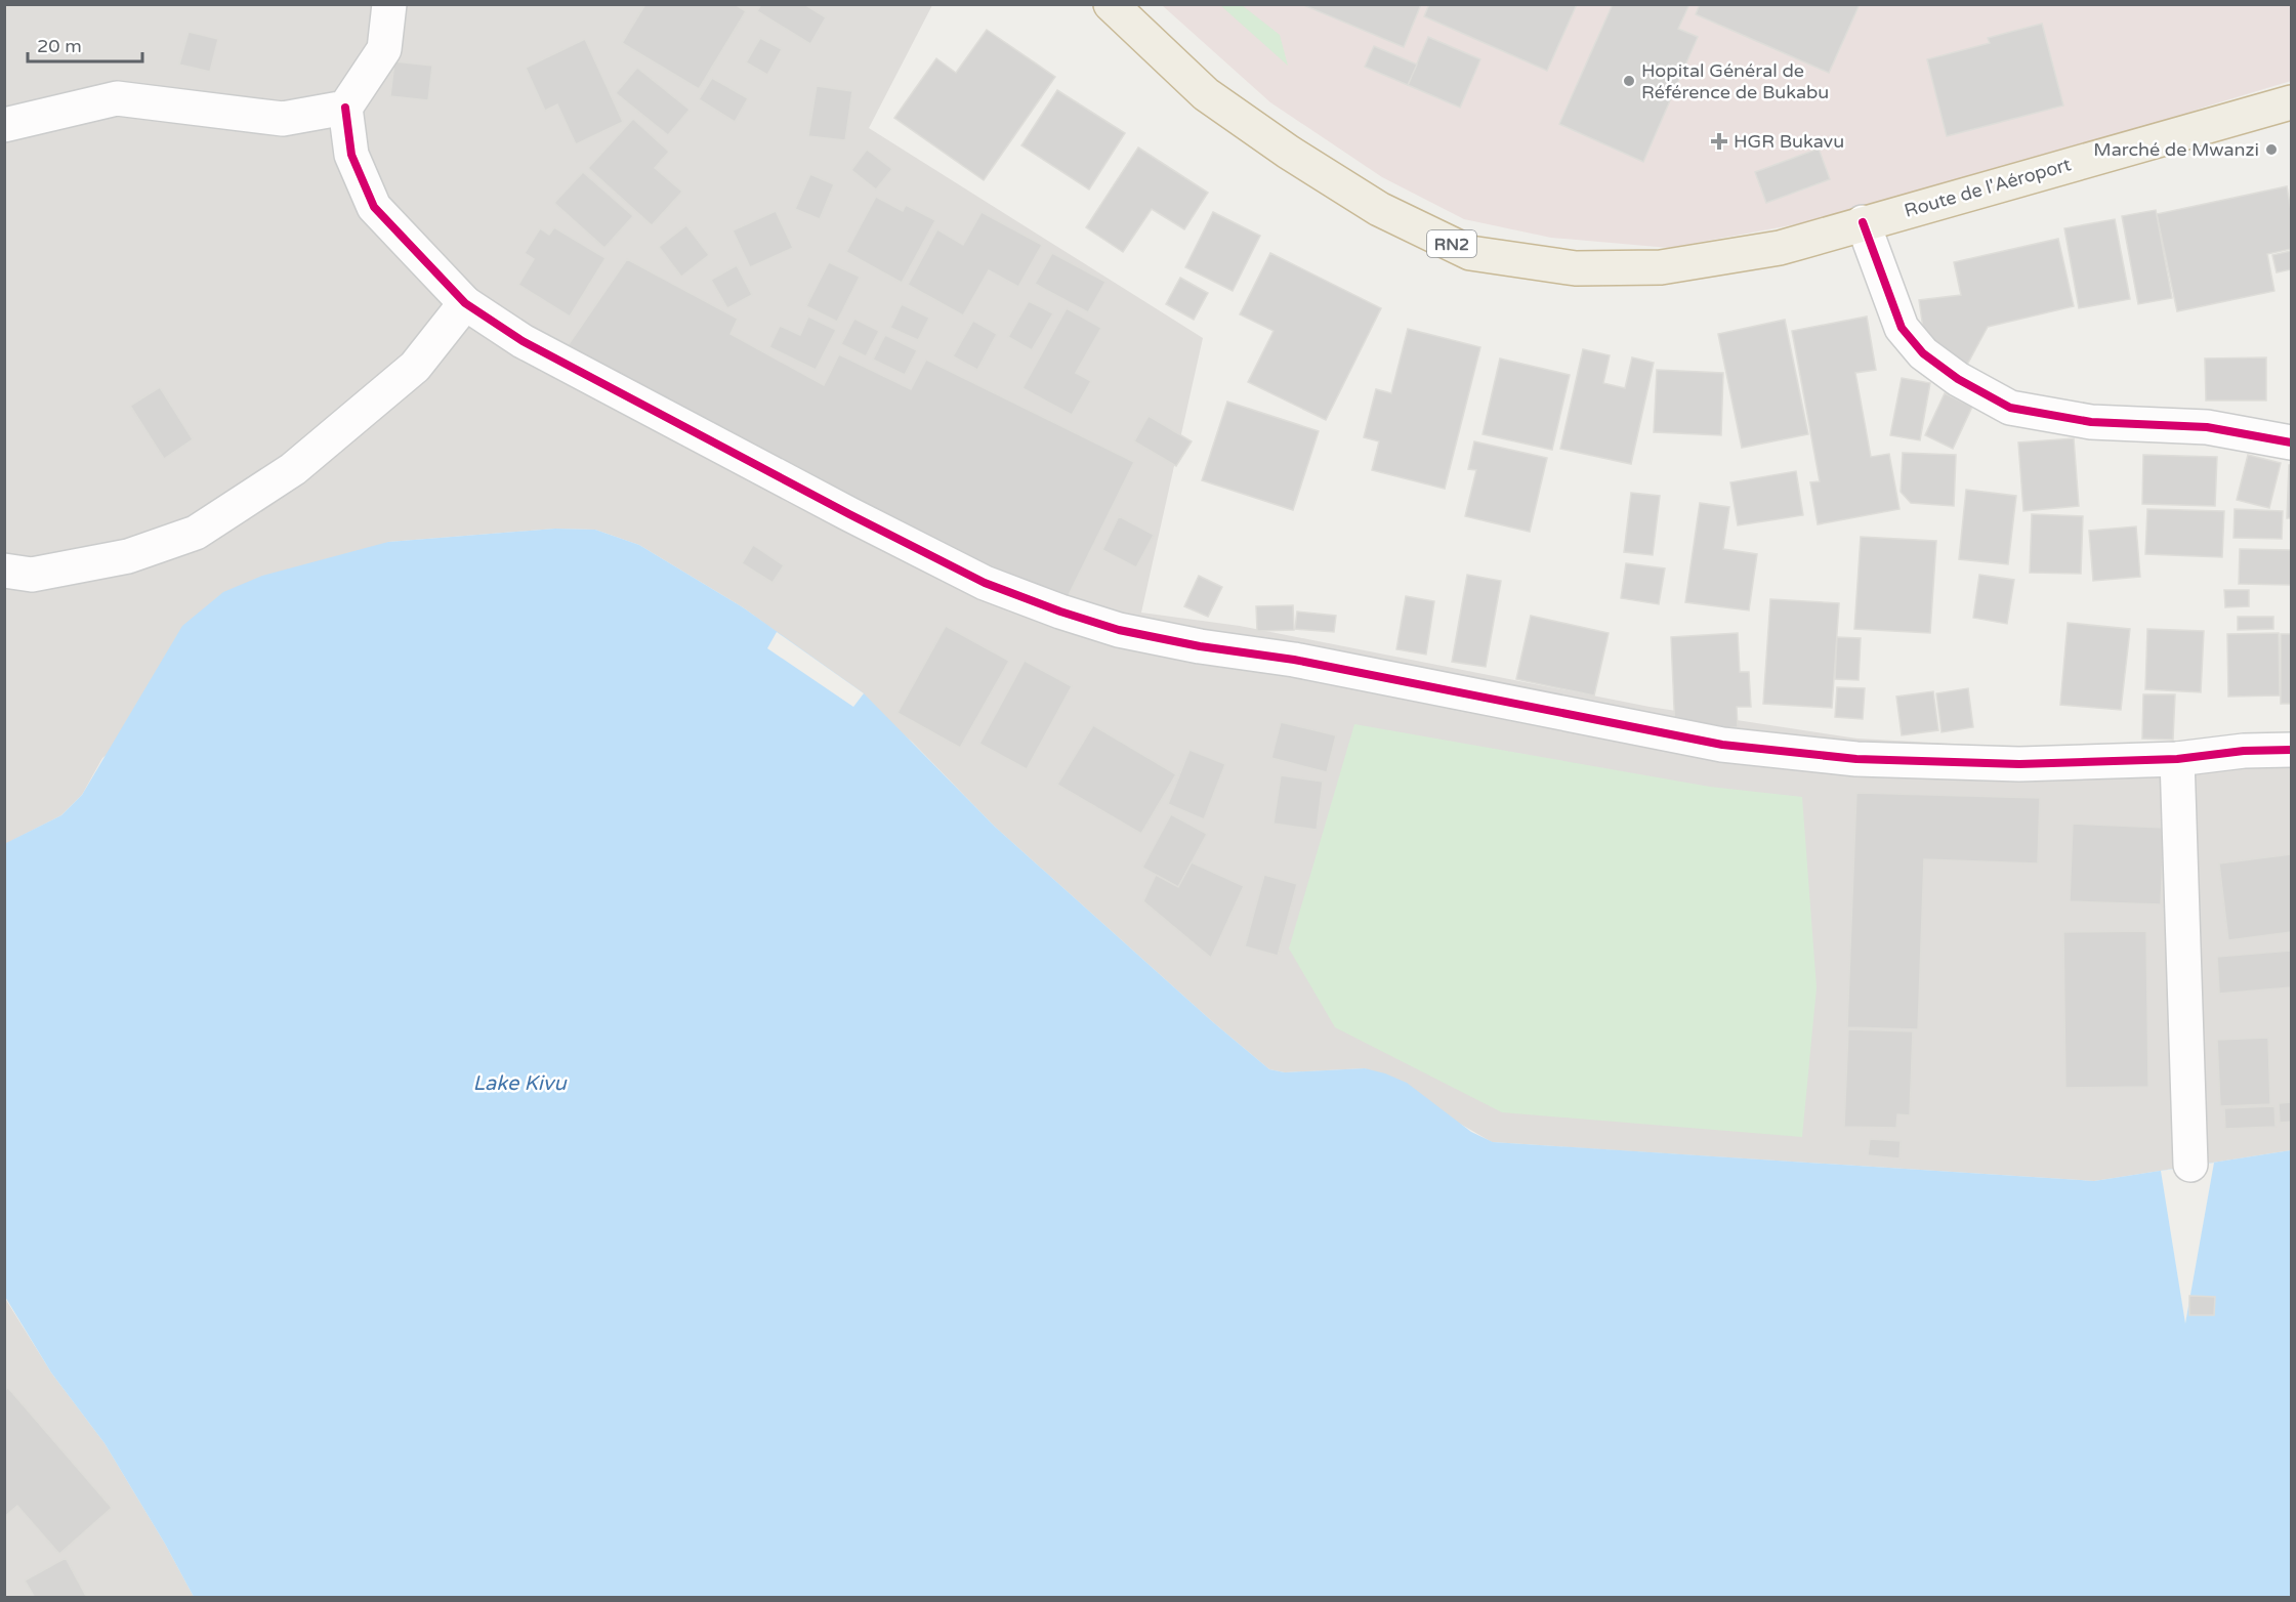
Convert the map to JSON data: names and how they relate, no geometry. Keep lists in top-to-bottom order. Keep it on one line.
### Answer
{"streets":{"highway":["Route de l'Aéroport","RN2"]},"crossings":[["Route de l'Aéroport","RN2"]],"water":["Lake Kivu"],"places":{"other":["Hopital Général de Référence de Bukabu","Marché de Mwanzi"],"health":["HGR Bukavu"]},"scale_bar":"20 m"}
